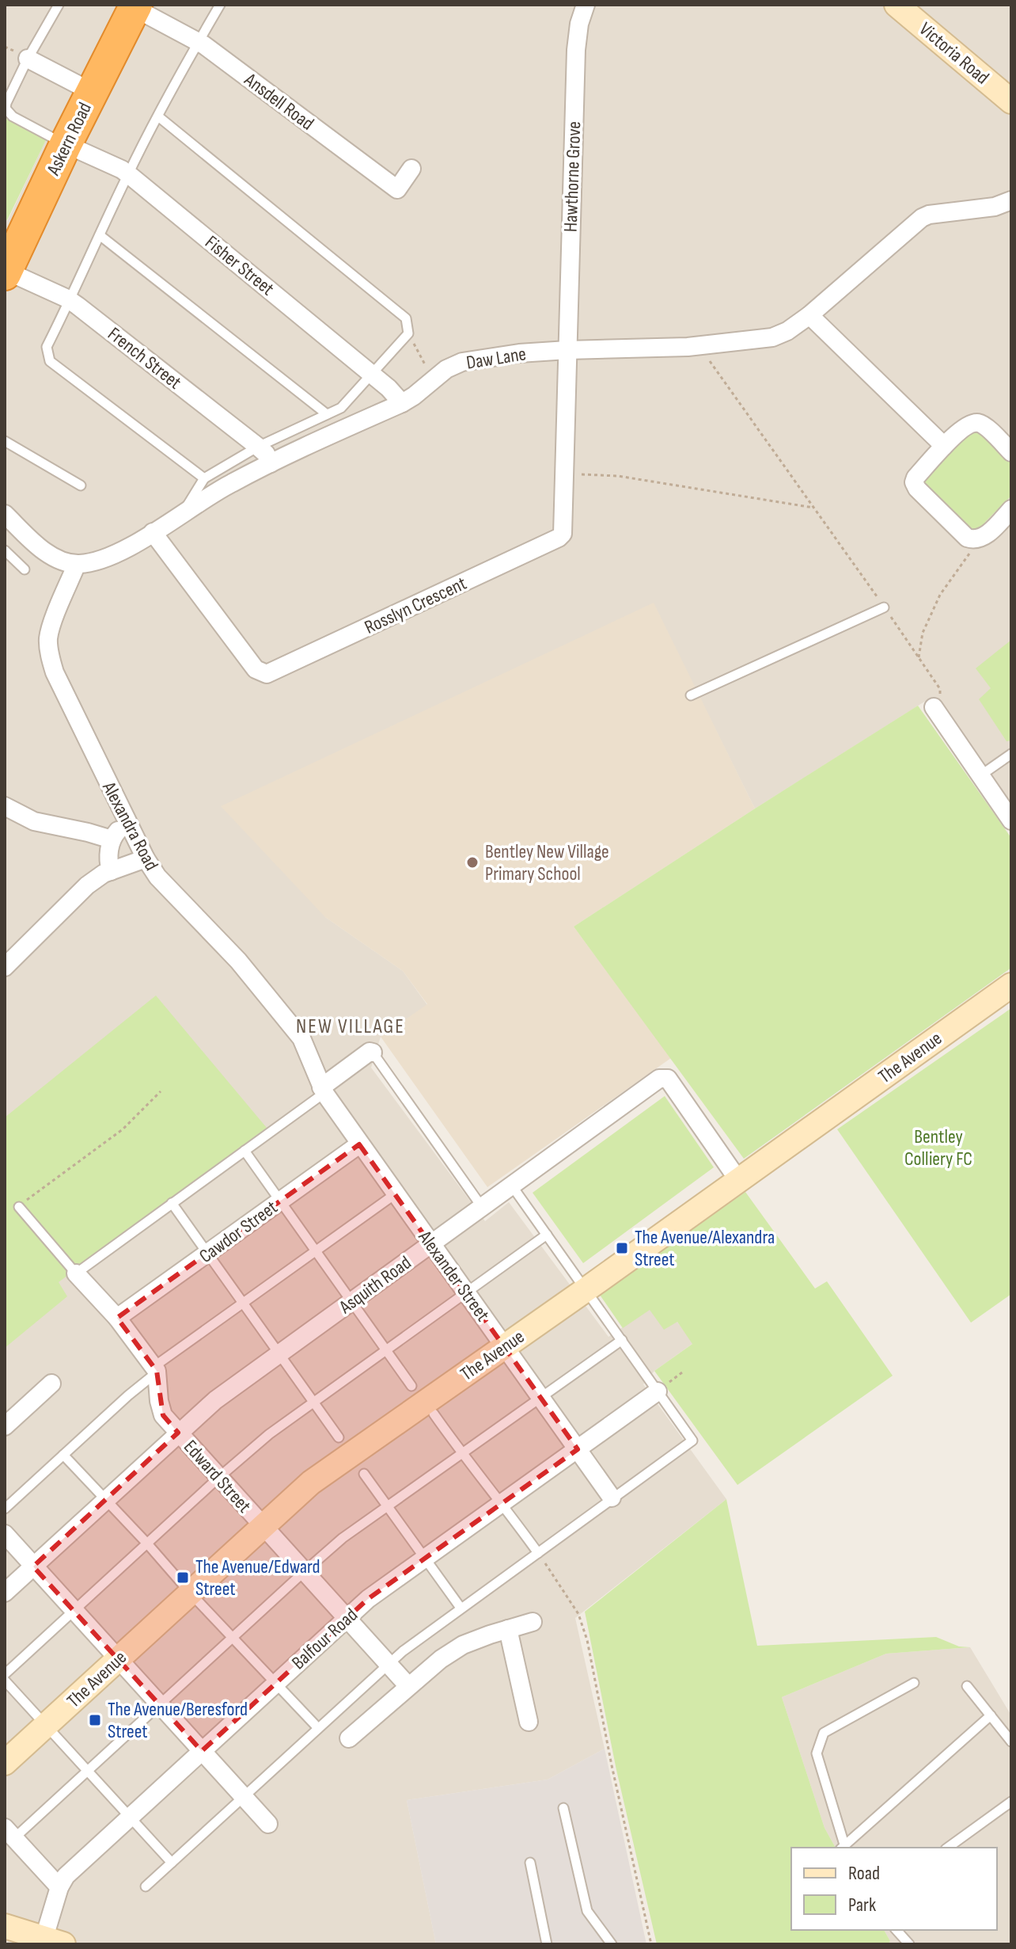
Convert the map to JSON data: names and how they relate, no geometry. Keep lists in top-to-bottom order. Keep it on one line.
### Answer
{"streets":{"highway":["Askern Road"],"street":["Victoria Road","Ansdell Road","Hawthorne Grove","Fisher Street","French Street","Daw Lane","Rosslyn Crescent","Alexandra Road","The Avenue","Cawdor Street","Alexander Street","Asquith Road","Edward Street","Balfour Road"]},"crossings":[["Ansdell Road","Askern Road"],["Askern Road","Fisher Street"],["Askern Road","French Street"],["Hawthorne Grove","Daw Lane"],["Hawthorne Grove","Rosslyn Crescent"],["Fisher Street","Daw Lane"],["French Street","Daw Lane"],["Daw Lane","Rosslyn Crescent"],["Daw Lane","Alexandra Road"],["Alexandra Road","Alexander Street"],["The Avenue","Alexander Street"],["The Avenue","Asquith Road"],["The Avenue","Edward Street"],["Cawdor Street","Alexander Street"],["Alexander Street","Asquith Road"],["Alexander Street","Balfour Road"],["Asquith Road","Edward Street"],["Edward Street","Balfour Road"]],"districts":["NEW VILLAGE"],"parks":["Bentley Colliery FC"],"places":{"other":["Bentley New Village Primary School"],"transit":["The Avenue/Alexandra Street","The Avenue/Edward Street","The Avenue/Beresford Street"]},"legend":["Road","Park"]}
